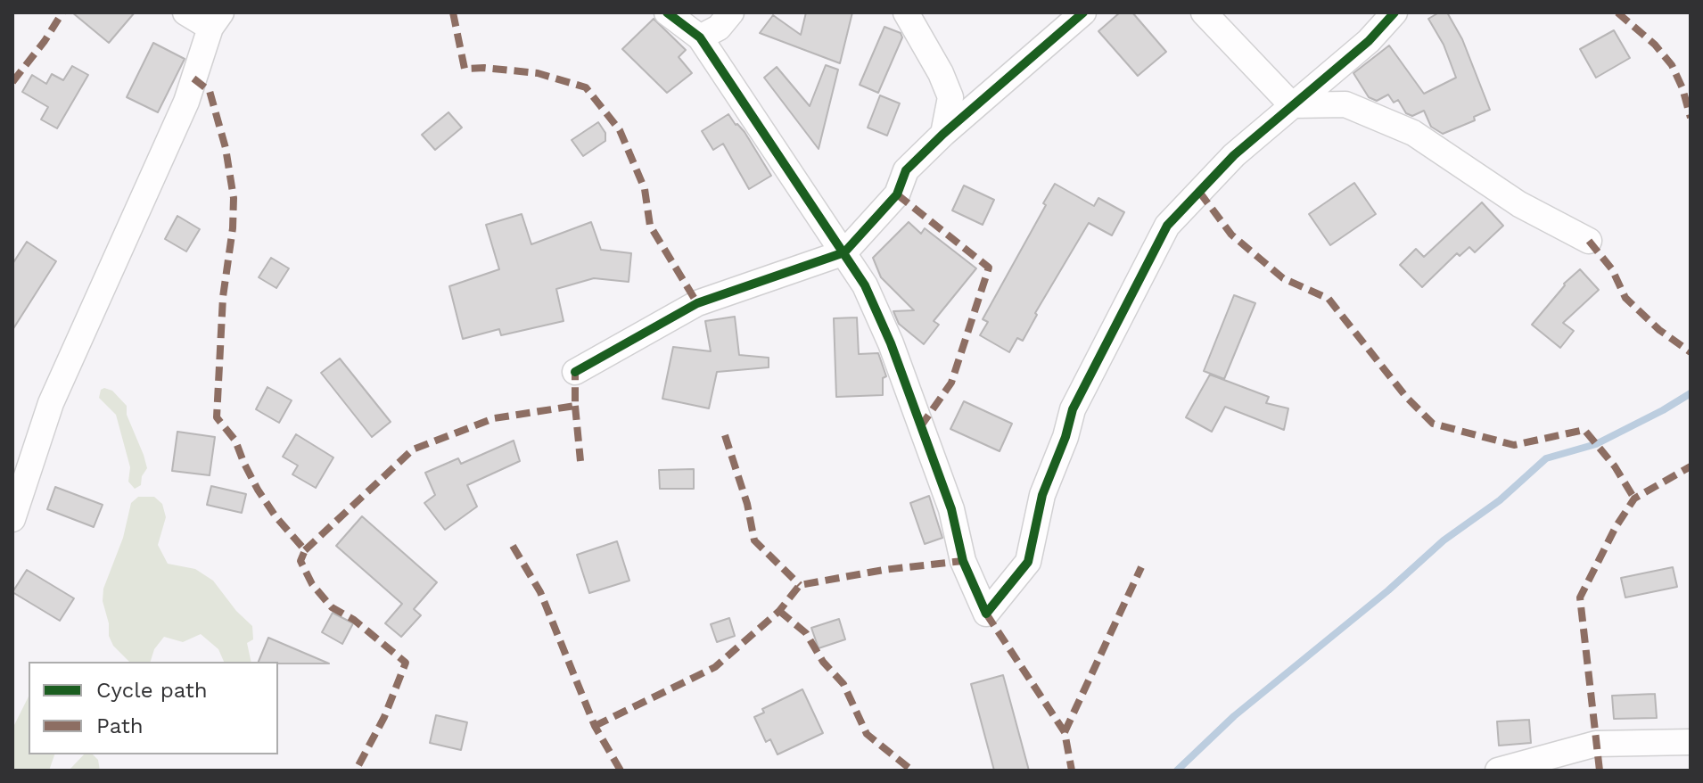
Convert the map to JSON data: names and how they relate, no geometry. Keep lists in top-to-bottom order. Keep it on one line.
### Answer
{"legend":["Cycle path","Path"]}
